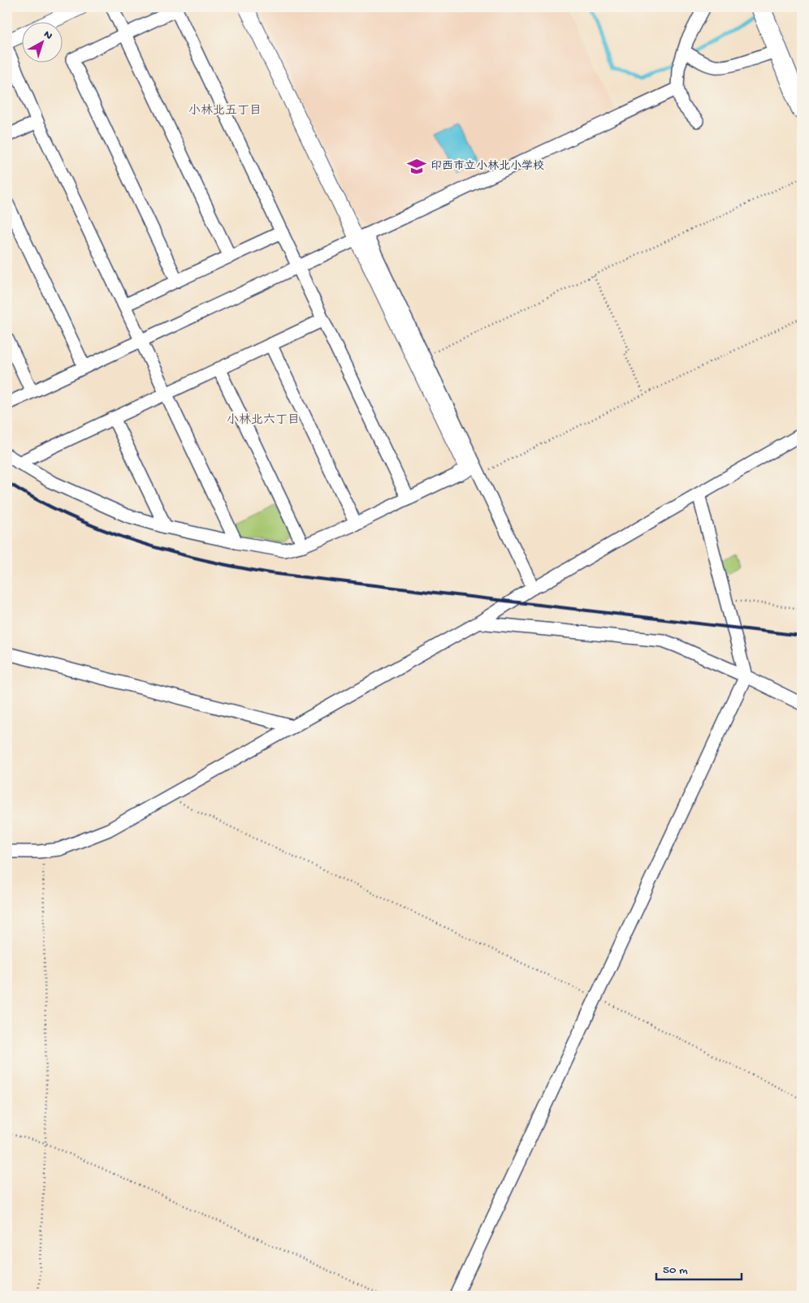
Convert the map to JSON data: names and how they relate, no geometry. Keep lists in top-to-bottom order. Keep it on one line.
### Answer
{"districts":["小林北五丁目","小林北六丁目"],"places":{"school or university":["印西市立小林北小学校"]},"scale_bar":"50 m","north":"top right"}
